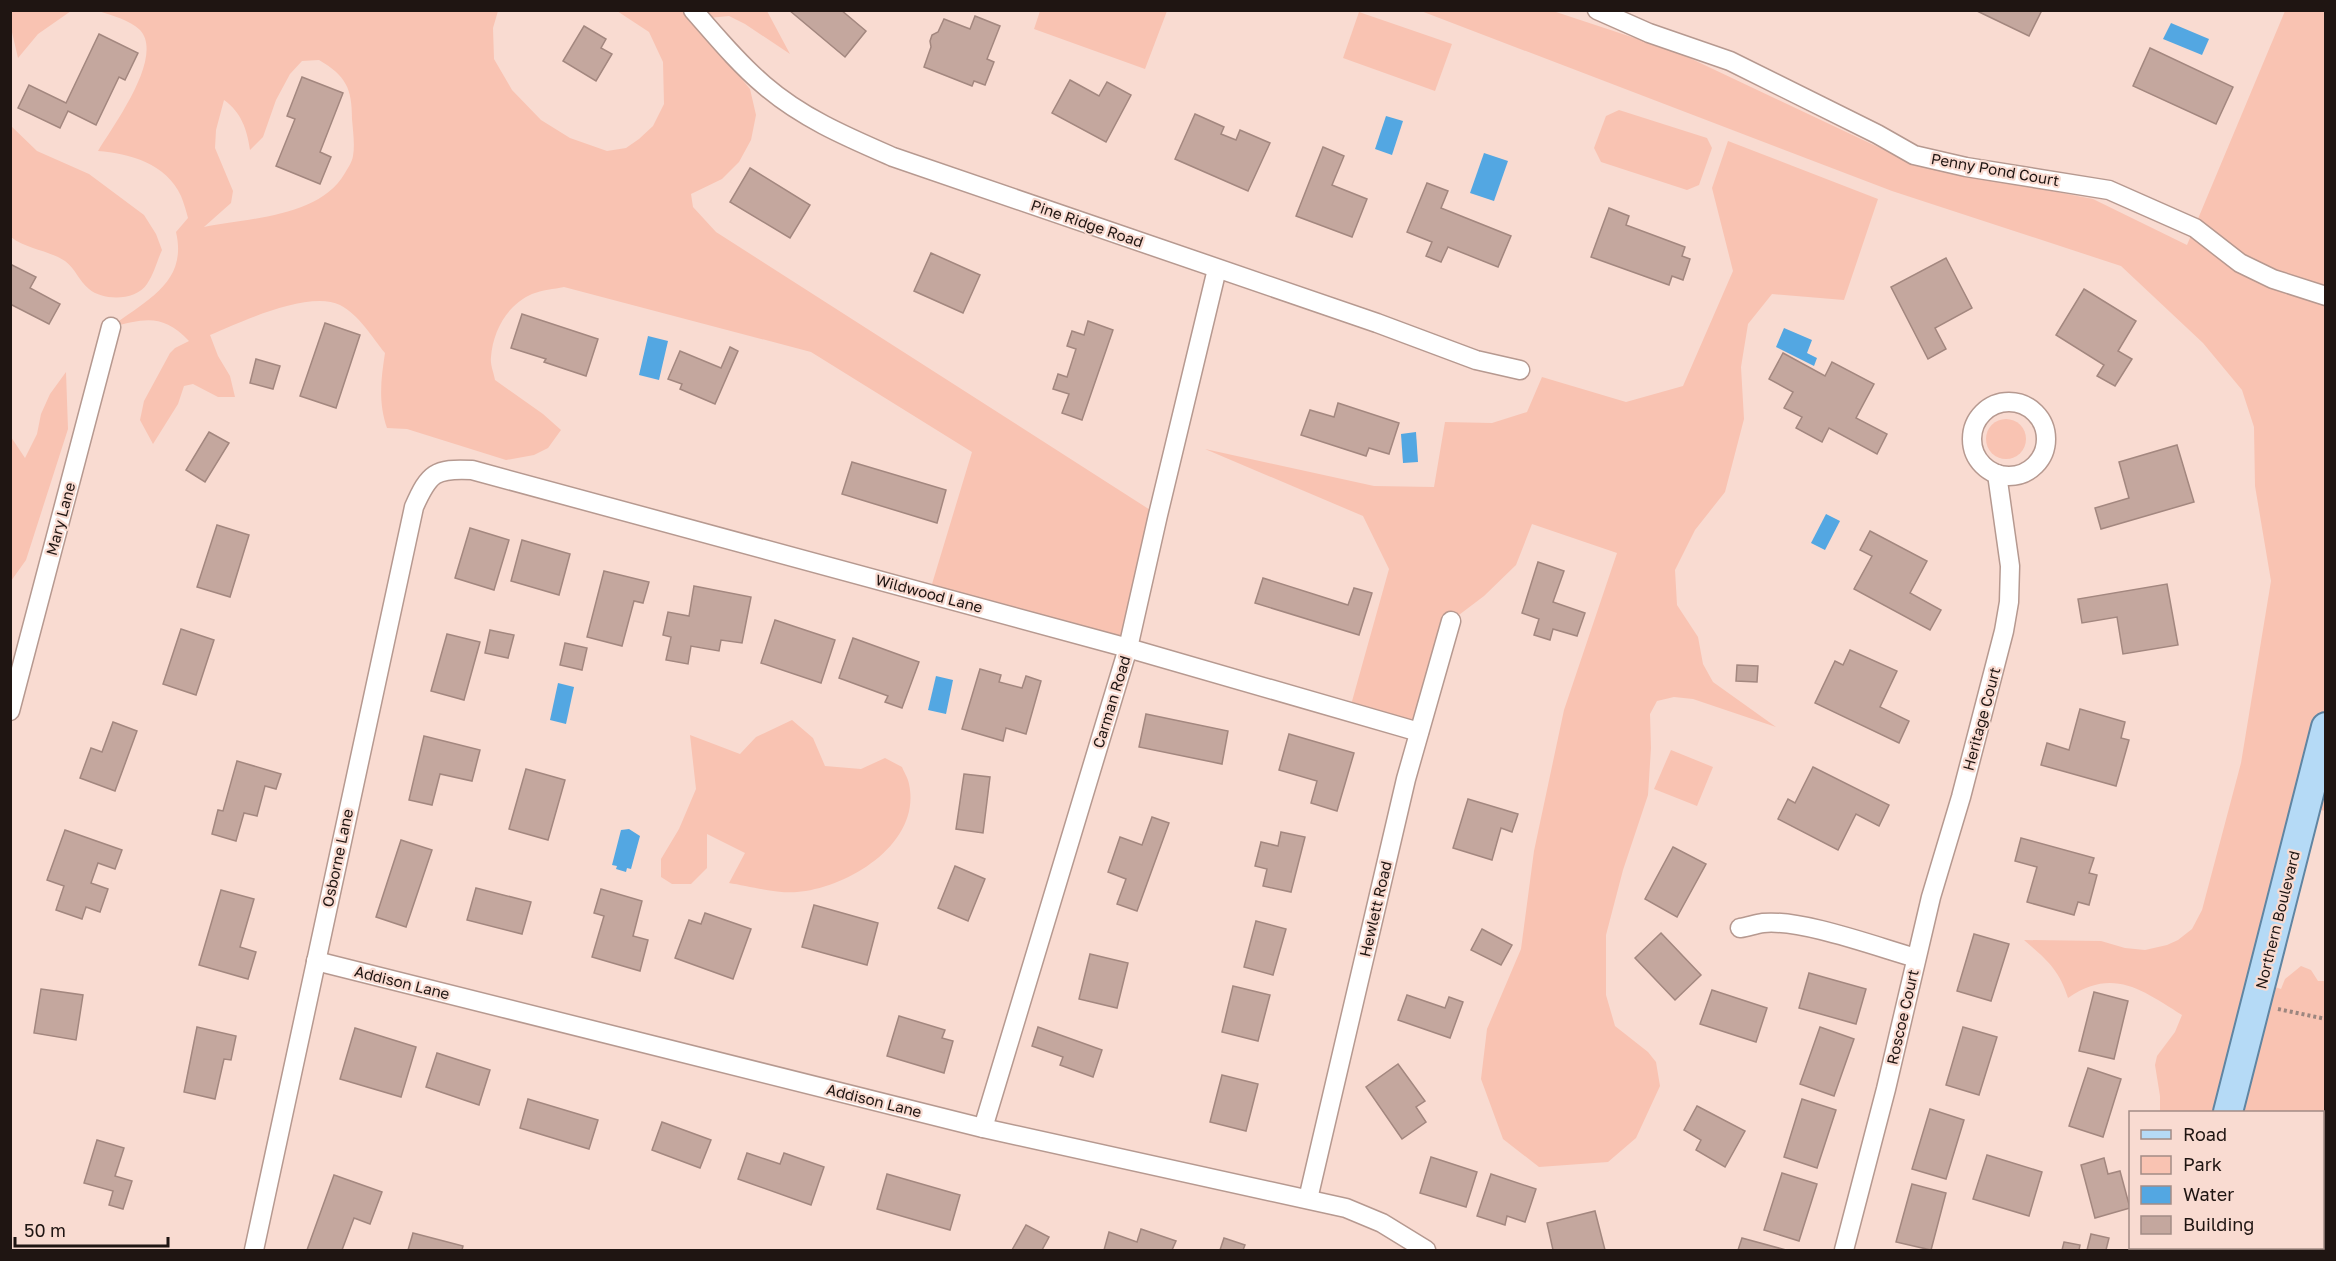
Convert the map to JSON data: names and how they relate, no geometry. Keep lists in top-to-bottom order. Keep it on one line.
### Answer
{"streets":{"main road":["Northern Boulevard"],"street":["Penny Pond Court","Pine Ridge Road","Mary Lane","Wildwood Lane","Carman Road","Heritage Court","Osborne Lane","Hewlett Road","Addison Lane","Roscoe Court"]},"crossings":[["Pine Ridge Road","Carman Road"],["Wildwood Lane","Carman Road"],["Wildwood Lane","Osborne Lane"],["Wildwood Lane","Hewlett Road"],["Carman Road","Addison Lane"],["Heritage Court","Roscoe Court"],["Osborne Lane","Addison Lane"],["Hewlett Road","Addison Lane"]],"legend":["Road","Park","Water","Building"],"scale_bar":"50 m"}
